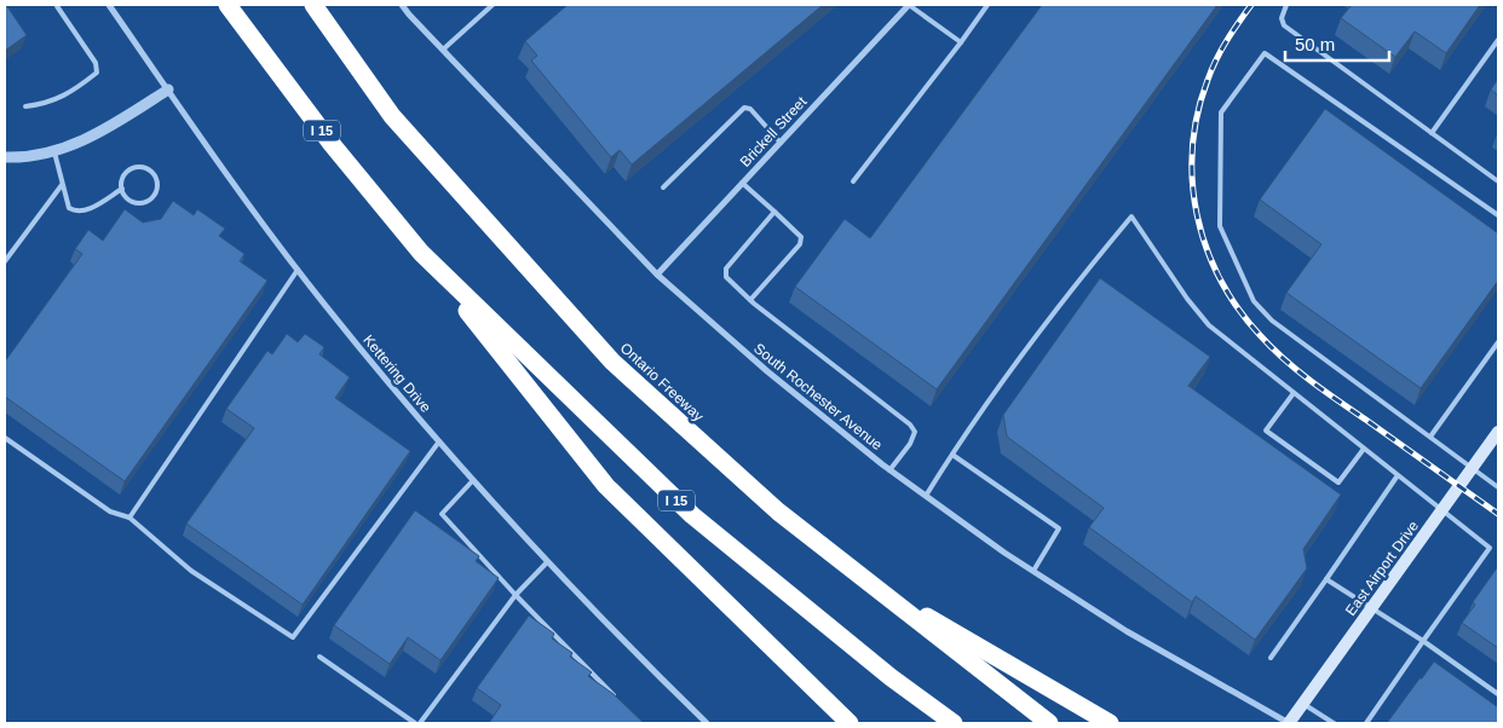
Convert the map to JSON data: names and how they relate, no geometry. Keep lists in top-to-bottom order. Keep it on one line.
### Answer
{"streets":{"highway":["I 15","Ontario Freeway"],"main road":["East Airport Drive"],"street":["Brickell Street","Kettering Drive","South Rochester Avenue"]},"crossings":[["Brickell Street","South Rochester Avenue"],["South Rochester Avenue","East Airport Drive"]],"scale_bar":"50 m"}
